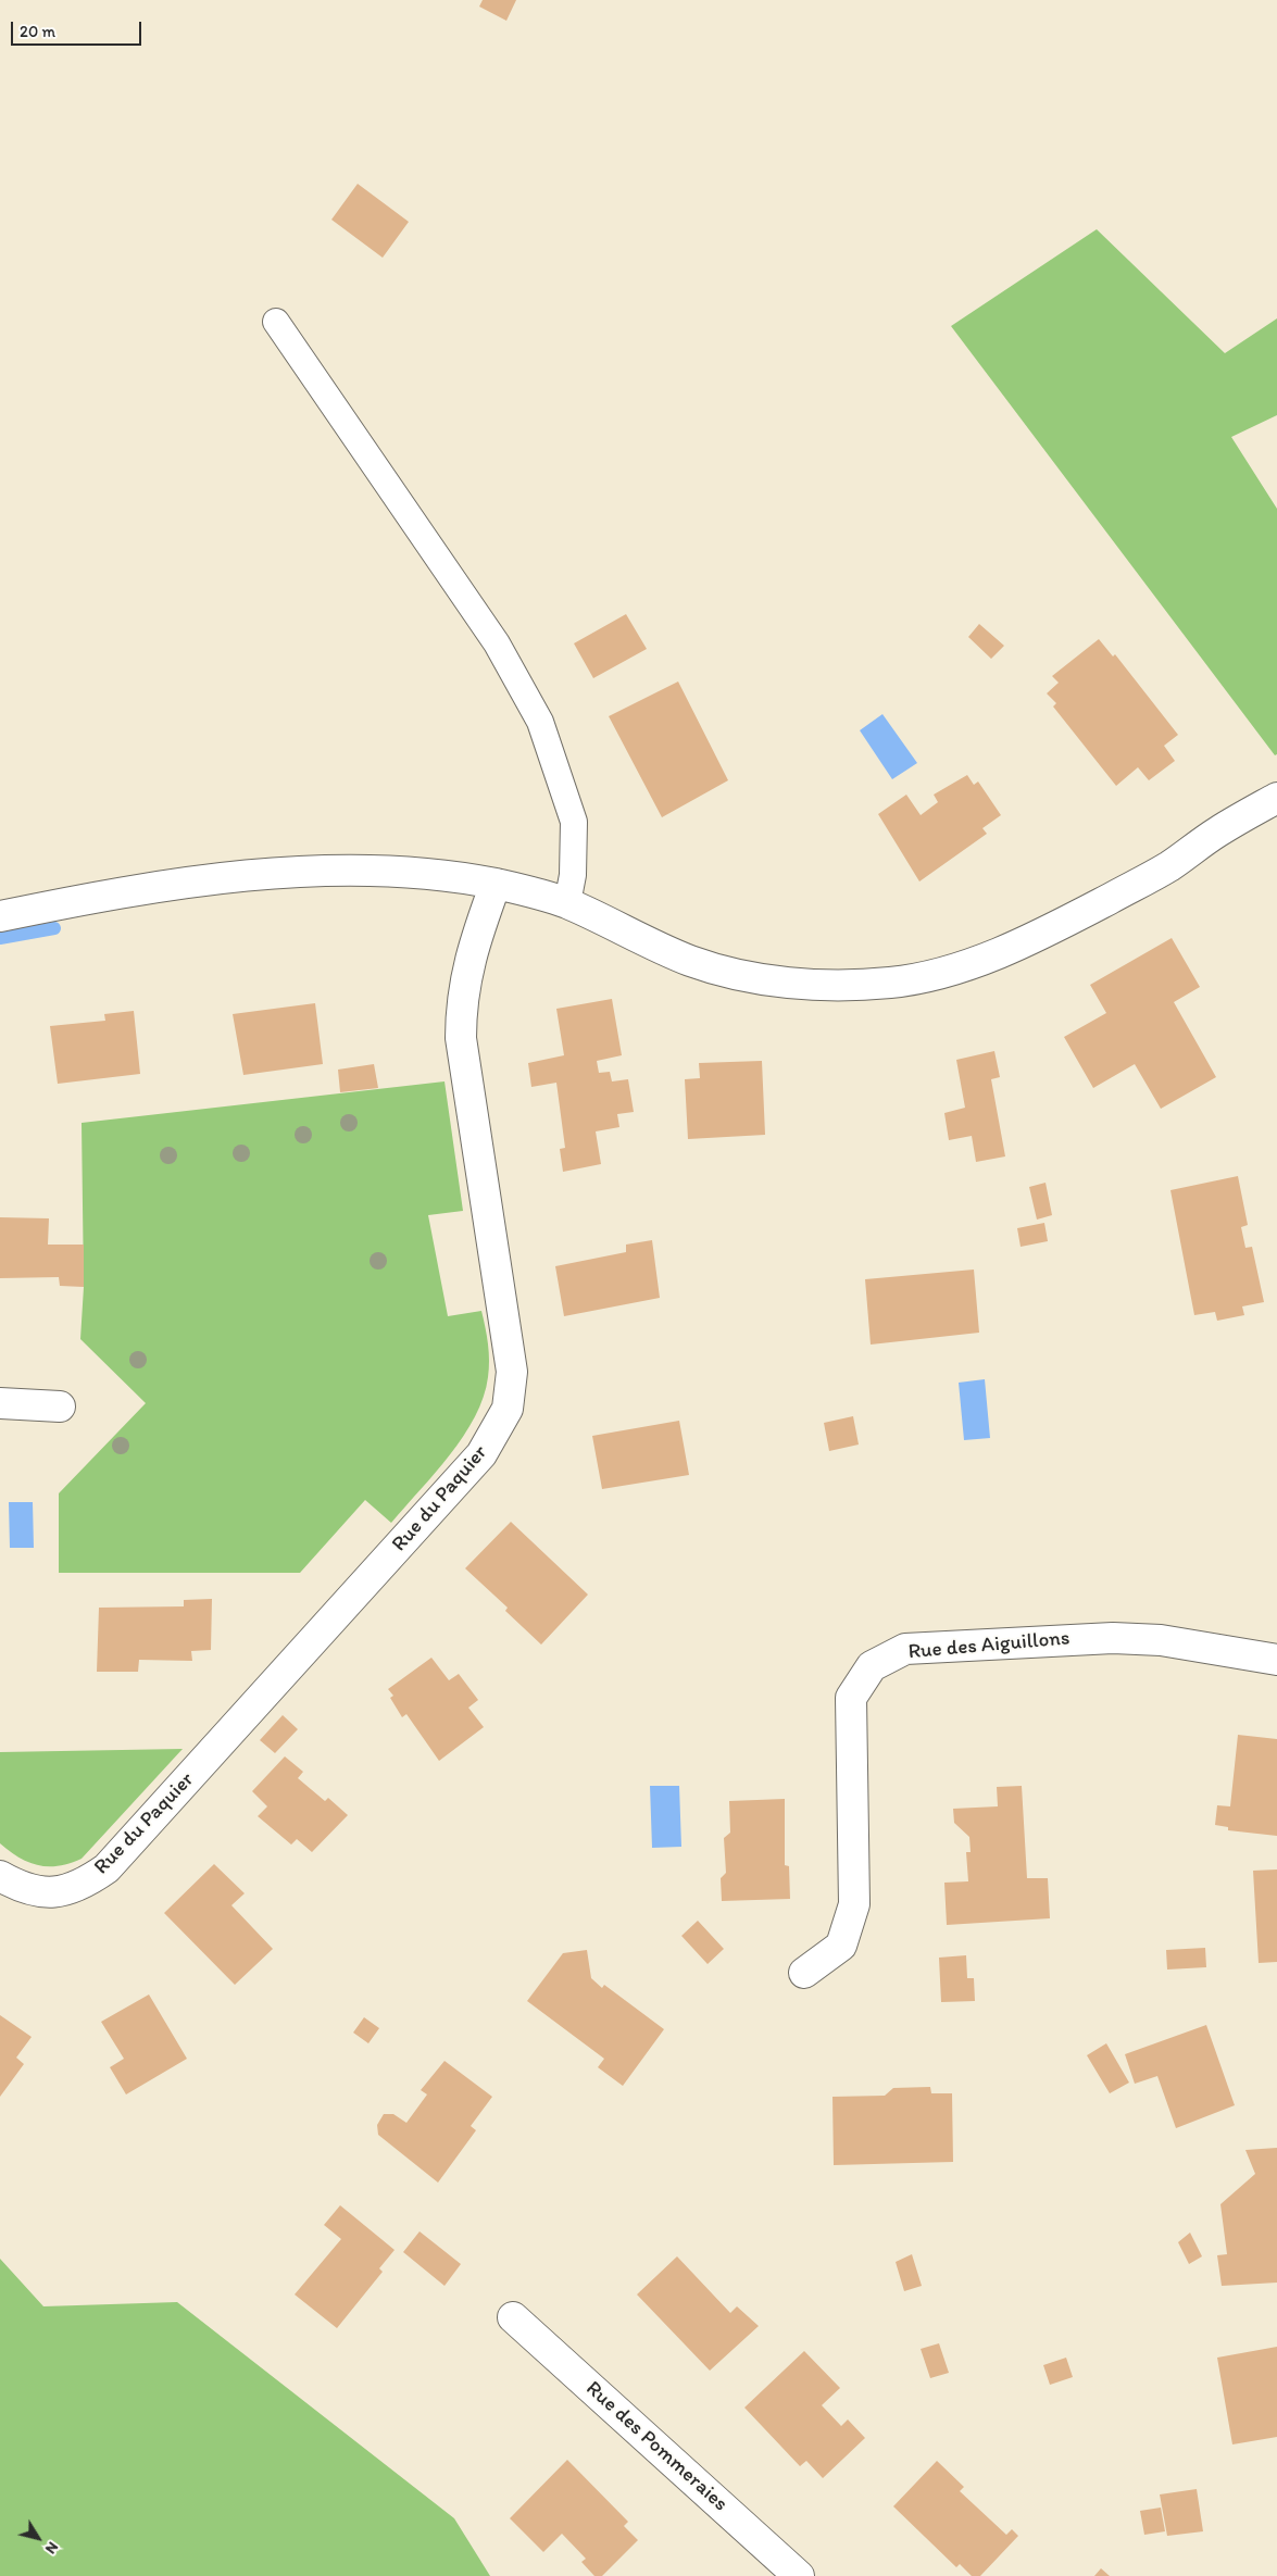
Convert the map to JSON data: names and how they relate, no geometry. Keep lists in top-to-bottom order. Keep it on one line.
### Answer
{"streets":{"street":["Rue du Paquier","Rue des Aiguillons","Rue des Pommeraies"]},"scale_bar":"20 m","north":"bottom right"}
